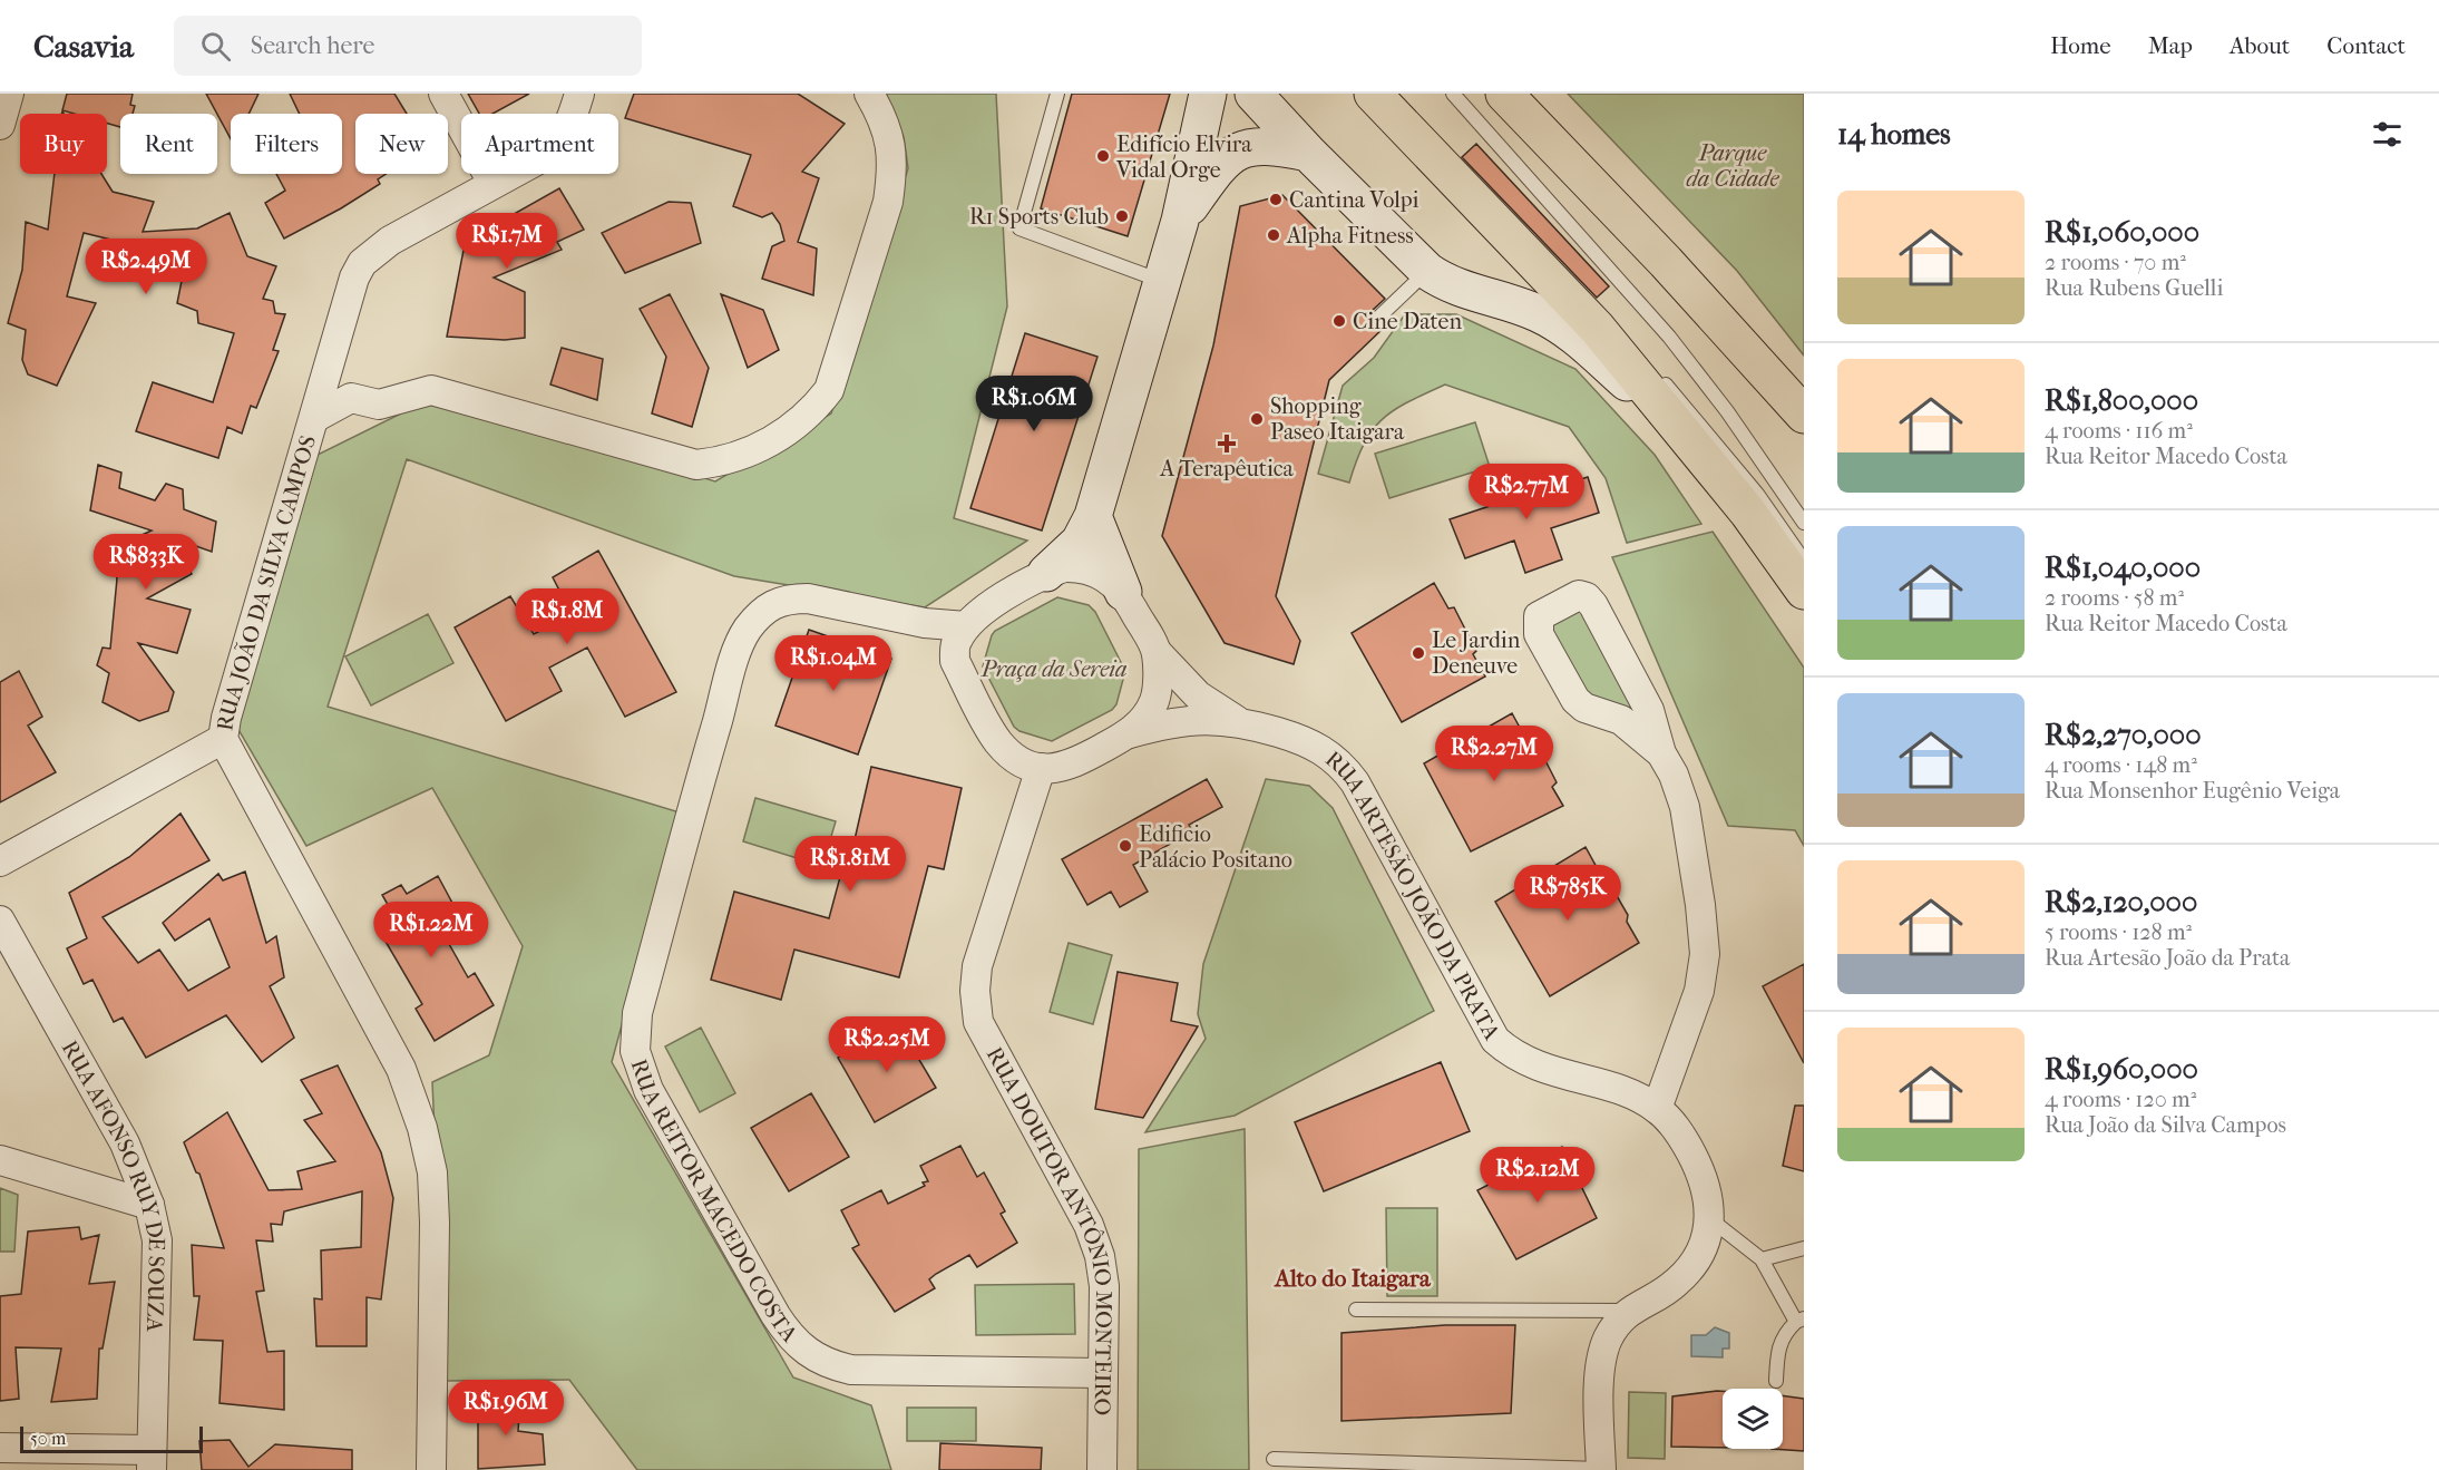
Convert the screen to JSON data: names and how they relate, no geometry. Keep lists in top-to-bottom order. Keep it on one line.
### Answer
{"streets":{"street":["RUA JOÃO DA SILVA CAMPOS","RUA ARTESÃO JOÃO DA PRATA","RUA AFONSO RUY DE SOUZA","RUA REITOR MACEDO COSTA","RUA DOUTOR ANTÔNIO MONTEIRO"]},"crossings":[["RUA ARTESÃO JOÃO DA PRATA","RUA REITOR MACEDO COSTA"],["RUA ARTESÃO JOÃO DA PRATA","RUA DOUTOR ANTÔNIO MONTEIRO"],["RUA REITOR MACEDO COSTA","RUA DOUTOR ANTÔNIO MONTEIRO"]],"districts":["Alto do Itaigara"],"parks":["Parque da Cidade","Praça da Sereia"],"places":{"other":["Edifício Elvira Vidal Orge","Cantina Volpi","R1 Sports Club","Alpha Fitness","Cine Daten","Shopping Paseo Itaigara","Le Jardin Deneuve","Edificio Palácio Positano"],"health":["A Terapêutica"]},"scale_bar":"50 m","page":{"header":"Casavia","search":"Search here","nav":["Home","Map","About","Contact"],"heading":"14 homes","chip":["Buy","Rent","Filters","New","Apartment"],"list":[{"name":"R$1,060,000","note":"2 rooms · 70 m² · Rua Rubens Guelli"},{"name":"R$1,800,000","note":"4 rooms · 116 m² · Rua Reitor Macedo Costa"},{"name":"R$1,040,000","note":"2 rooms · 58 m² · Rua Reitor Macedo Costa"},{"name":"R$2,270,000","note":"4 rooms · 148 m² · Rua Monsenhor Eugênio Veiga"},{"name":"R$2,120,000","note":"5 rooms · 128 m² · Rua Artesão João da Prata"},{"name":"R$1,960,000","note":"4 rooms · 120 m² · Rua João da Silva Campos"}],"price":["R$1.7M","R$2.49M","R$1.06M","R$2.77M","R$833K","R$1.8M","R$1.04M","R$2.27M","R$1.81M","R$785K","R$1.22M","R$2.25M","R$2.12M","R$1.96M"],"scale":"50 m"}}
